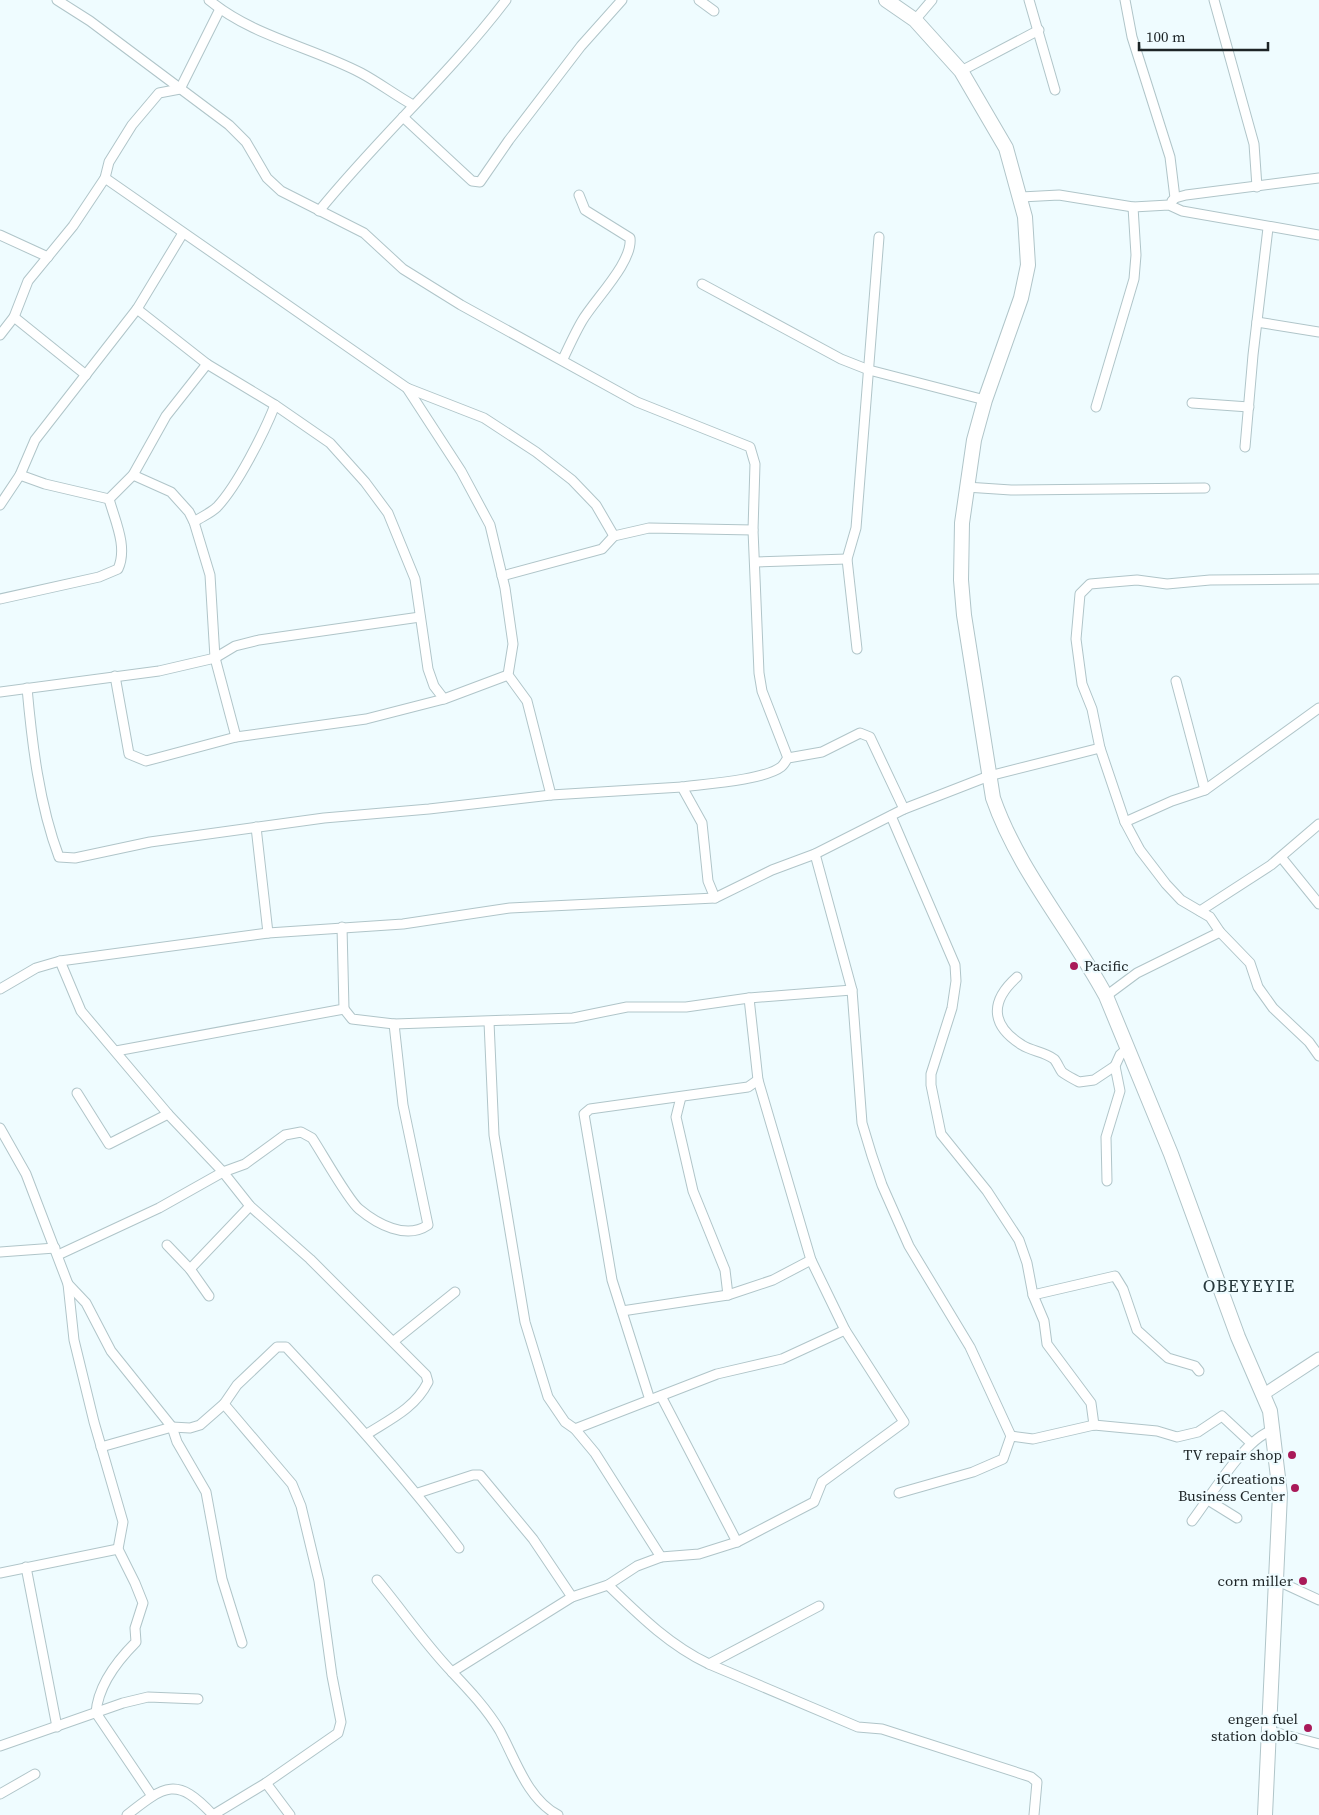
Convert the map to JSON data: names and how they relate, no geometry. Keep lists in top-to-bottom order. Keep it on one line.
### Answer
{"districts":["OBEYEYIE"],"places":["Pacific","TV repair shop","iCreations Business Center","corn miller","engen fuel station doblo"],"scale_bar":"100 m"}
